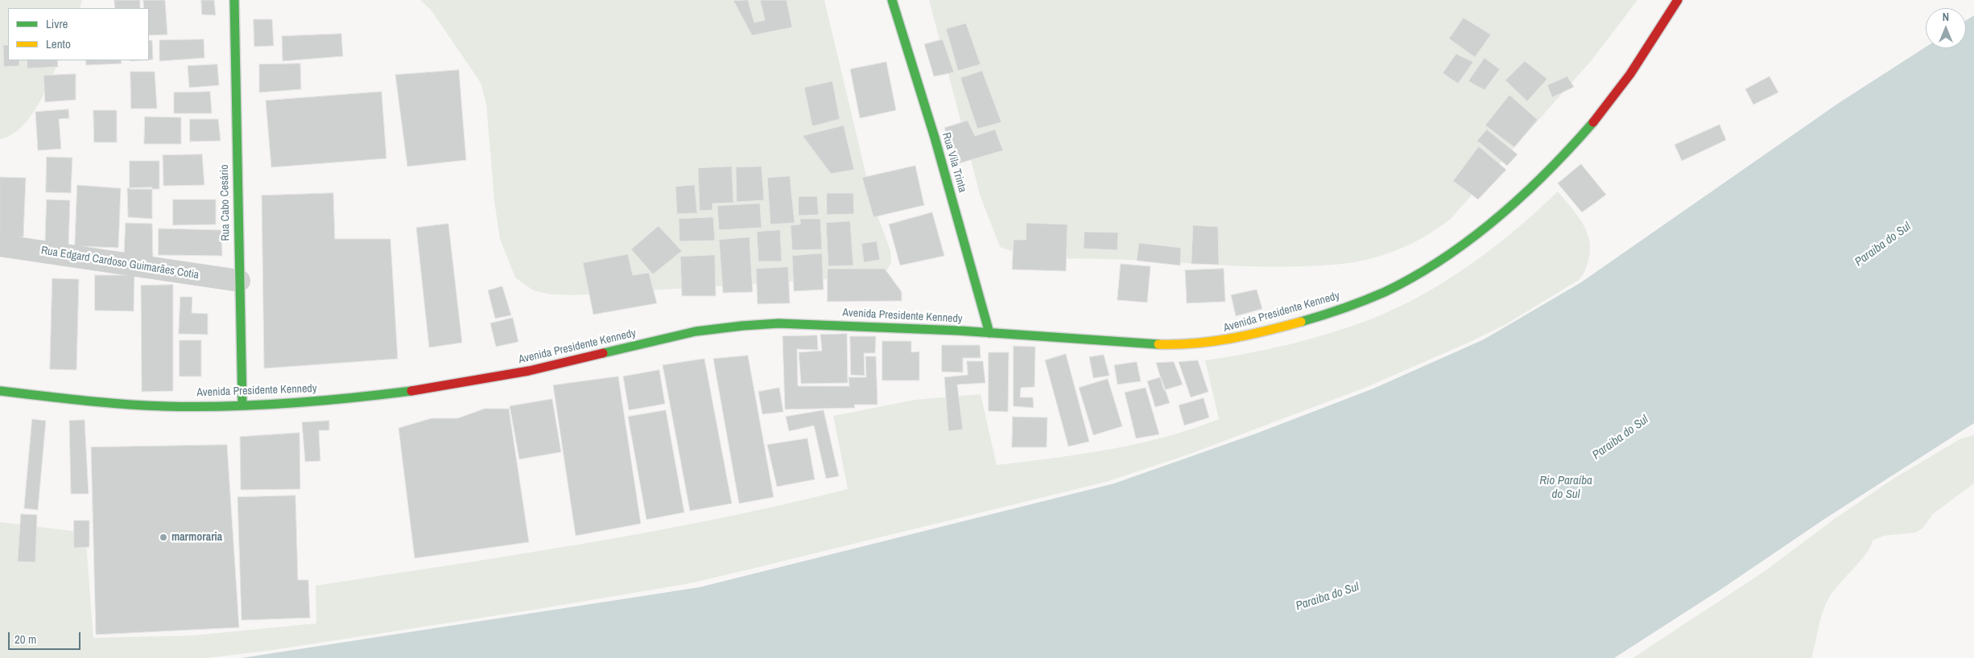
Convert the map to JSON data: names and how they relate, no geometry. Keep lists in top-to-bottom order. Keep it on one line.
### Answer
{"streets":{"main road":["Rua Vila Trinta","Rua Cabo Cesário","Avenida Presidente Kennedy"],"street":["Rua Edgard Cardoso Guimarães Cotia"]},"crossings":[["Rua Vila Trinta","Avenida Presidente Kennedy"],["Rua Cabo Cesário","Rua Edgard Cardoso Guimarães Cotia"],["Rua Cabo Cesário","Avenida Presidente Kennedy"]],"water":["Paraiba do Sul","Rio Paraíba do Sul"],"places":["marmoraria"],"legend":["Livre","Lento"],"scale_bar":"20 m","north":"top"}
